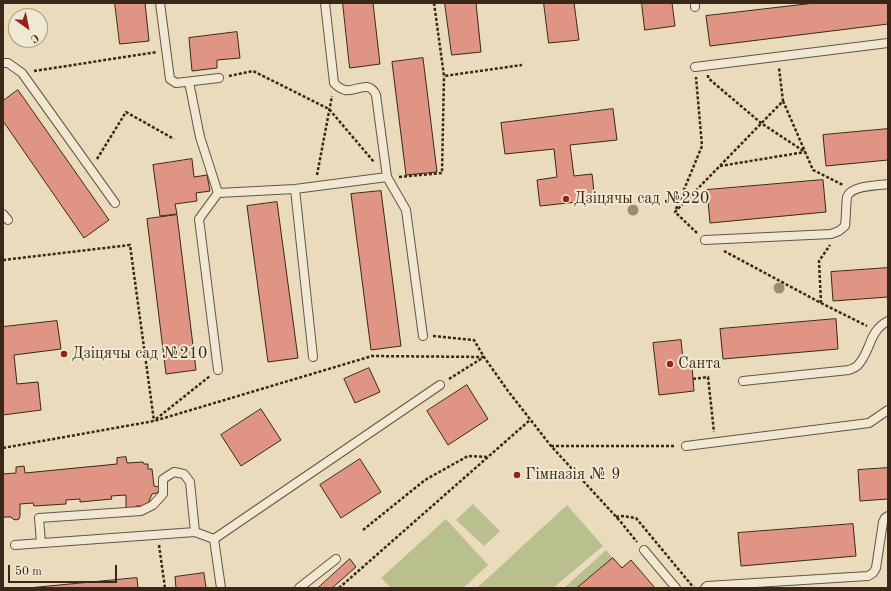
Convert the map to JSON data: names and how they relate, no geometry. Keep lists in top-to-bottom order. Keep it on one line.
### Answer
{"places":["Дзіцячы сад №220","Дзіцячы сад №210","Санта","Гімназія № 9"],"scale_bar":"50 m","north":"bottom right"}
